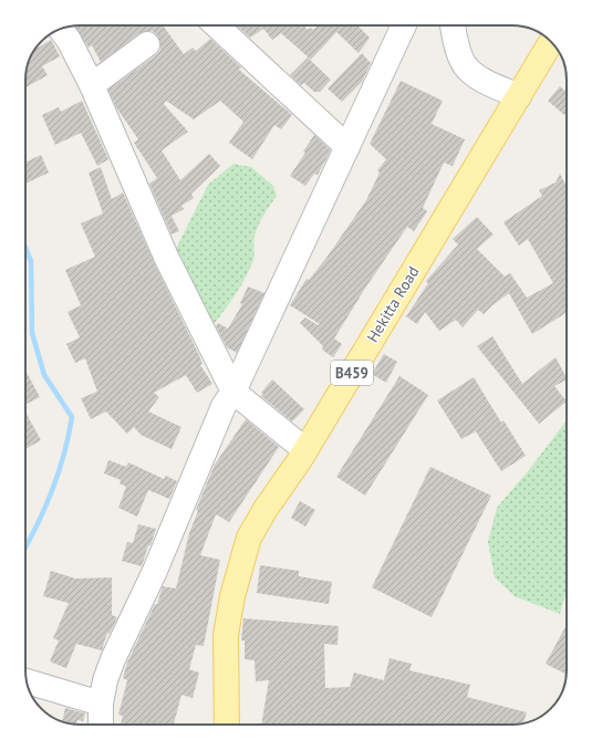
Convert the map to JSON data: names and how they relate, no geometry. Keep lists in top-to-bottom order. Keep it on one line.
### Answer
{"streets":{"main road":["Hekitta Road","B459"]}}
